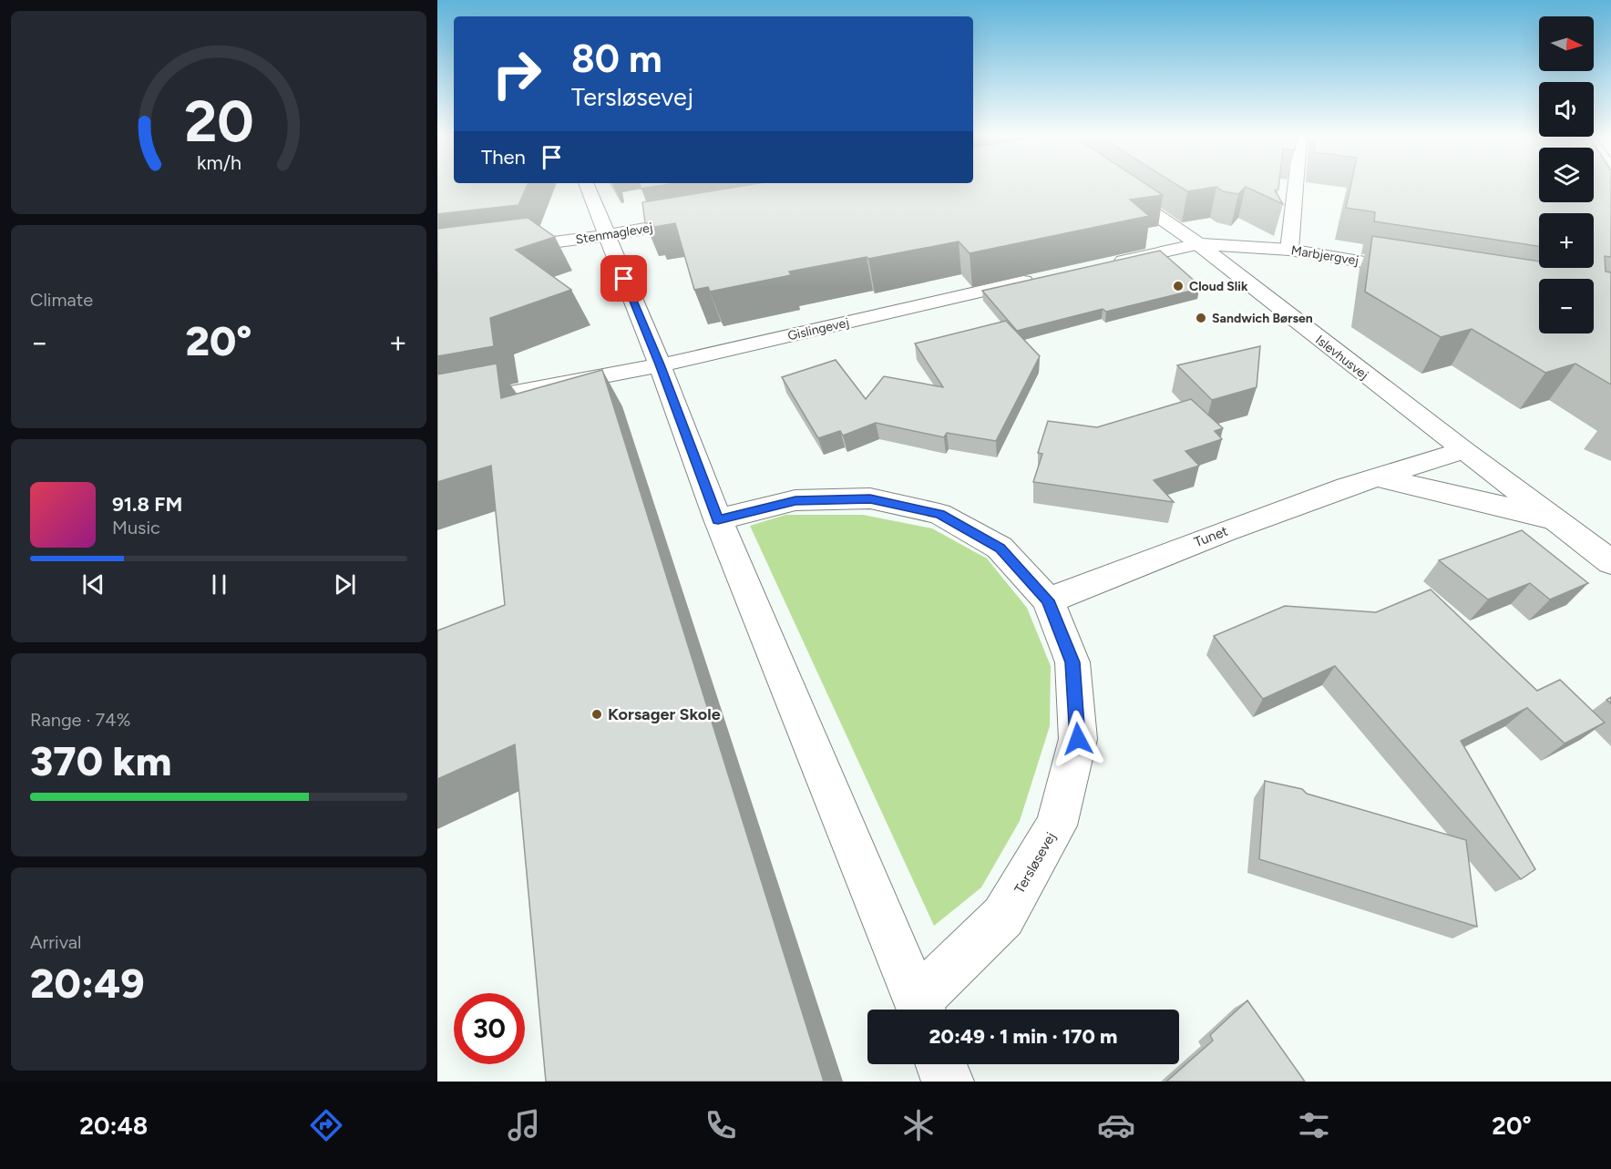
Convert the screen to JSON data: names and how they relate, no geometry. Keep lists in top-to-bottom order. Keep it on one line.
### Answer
{"streets":{"street":["Stenmaglevej","Marbjergvej","Gislingevej","Islevhusvej","Tunet","Tersløsevej"]},"crossings":[["Stenmaglevej","Tersløsevej"],["Marbjergvej","Islevhusvej"],["Gislingevej","Tersløsevej"],["Islevhusvej","Tunet"],["Tunet","Tersløsevej"]],"places":["Cloud Slik","Sandwich Børsen","Korsager Skole"],"north":"right","page":{"map_buttons":["+","−"],"turn":["80 m","Tersløsevej"],"then":"Then","tile":["Climate",["Range · 74%","370 km"],["Arrival","20:49"]],"heat":["−","20°","+"],"song":["91.8 FM","Music"],"limit":"30","trip":"20:49 · 1 min · 170 m","tabs":["20:48","20°"],"gauge":["20","km/h"]}}
